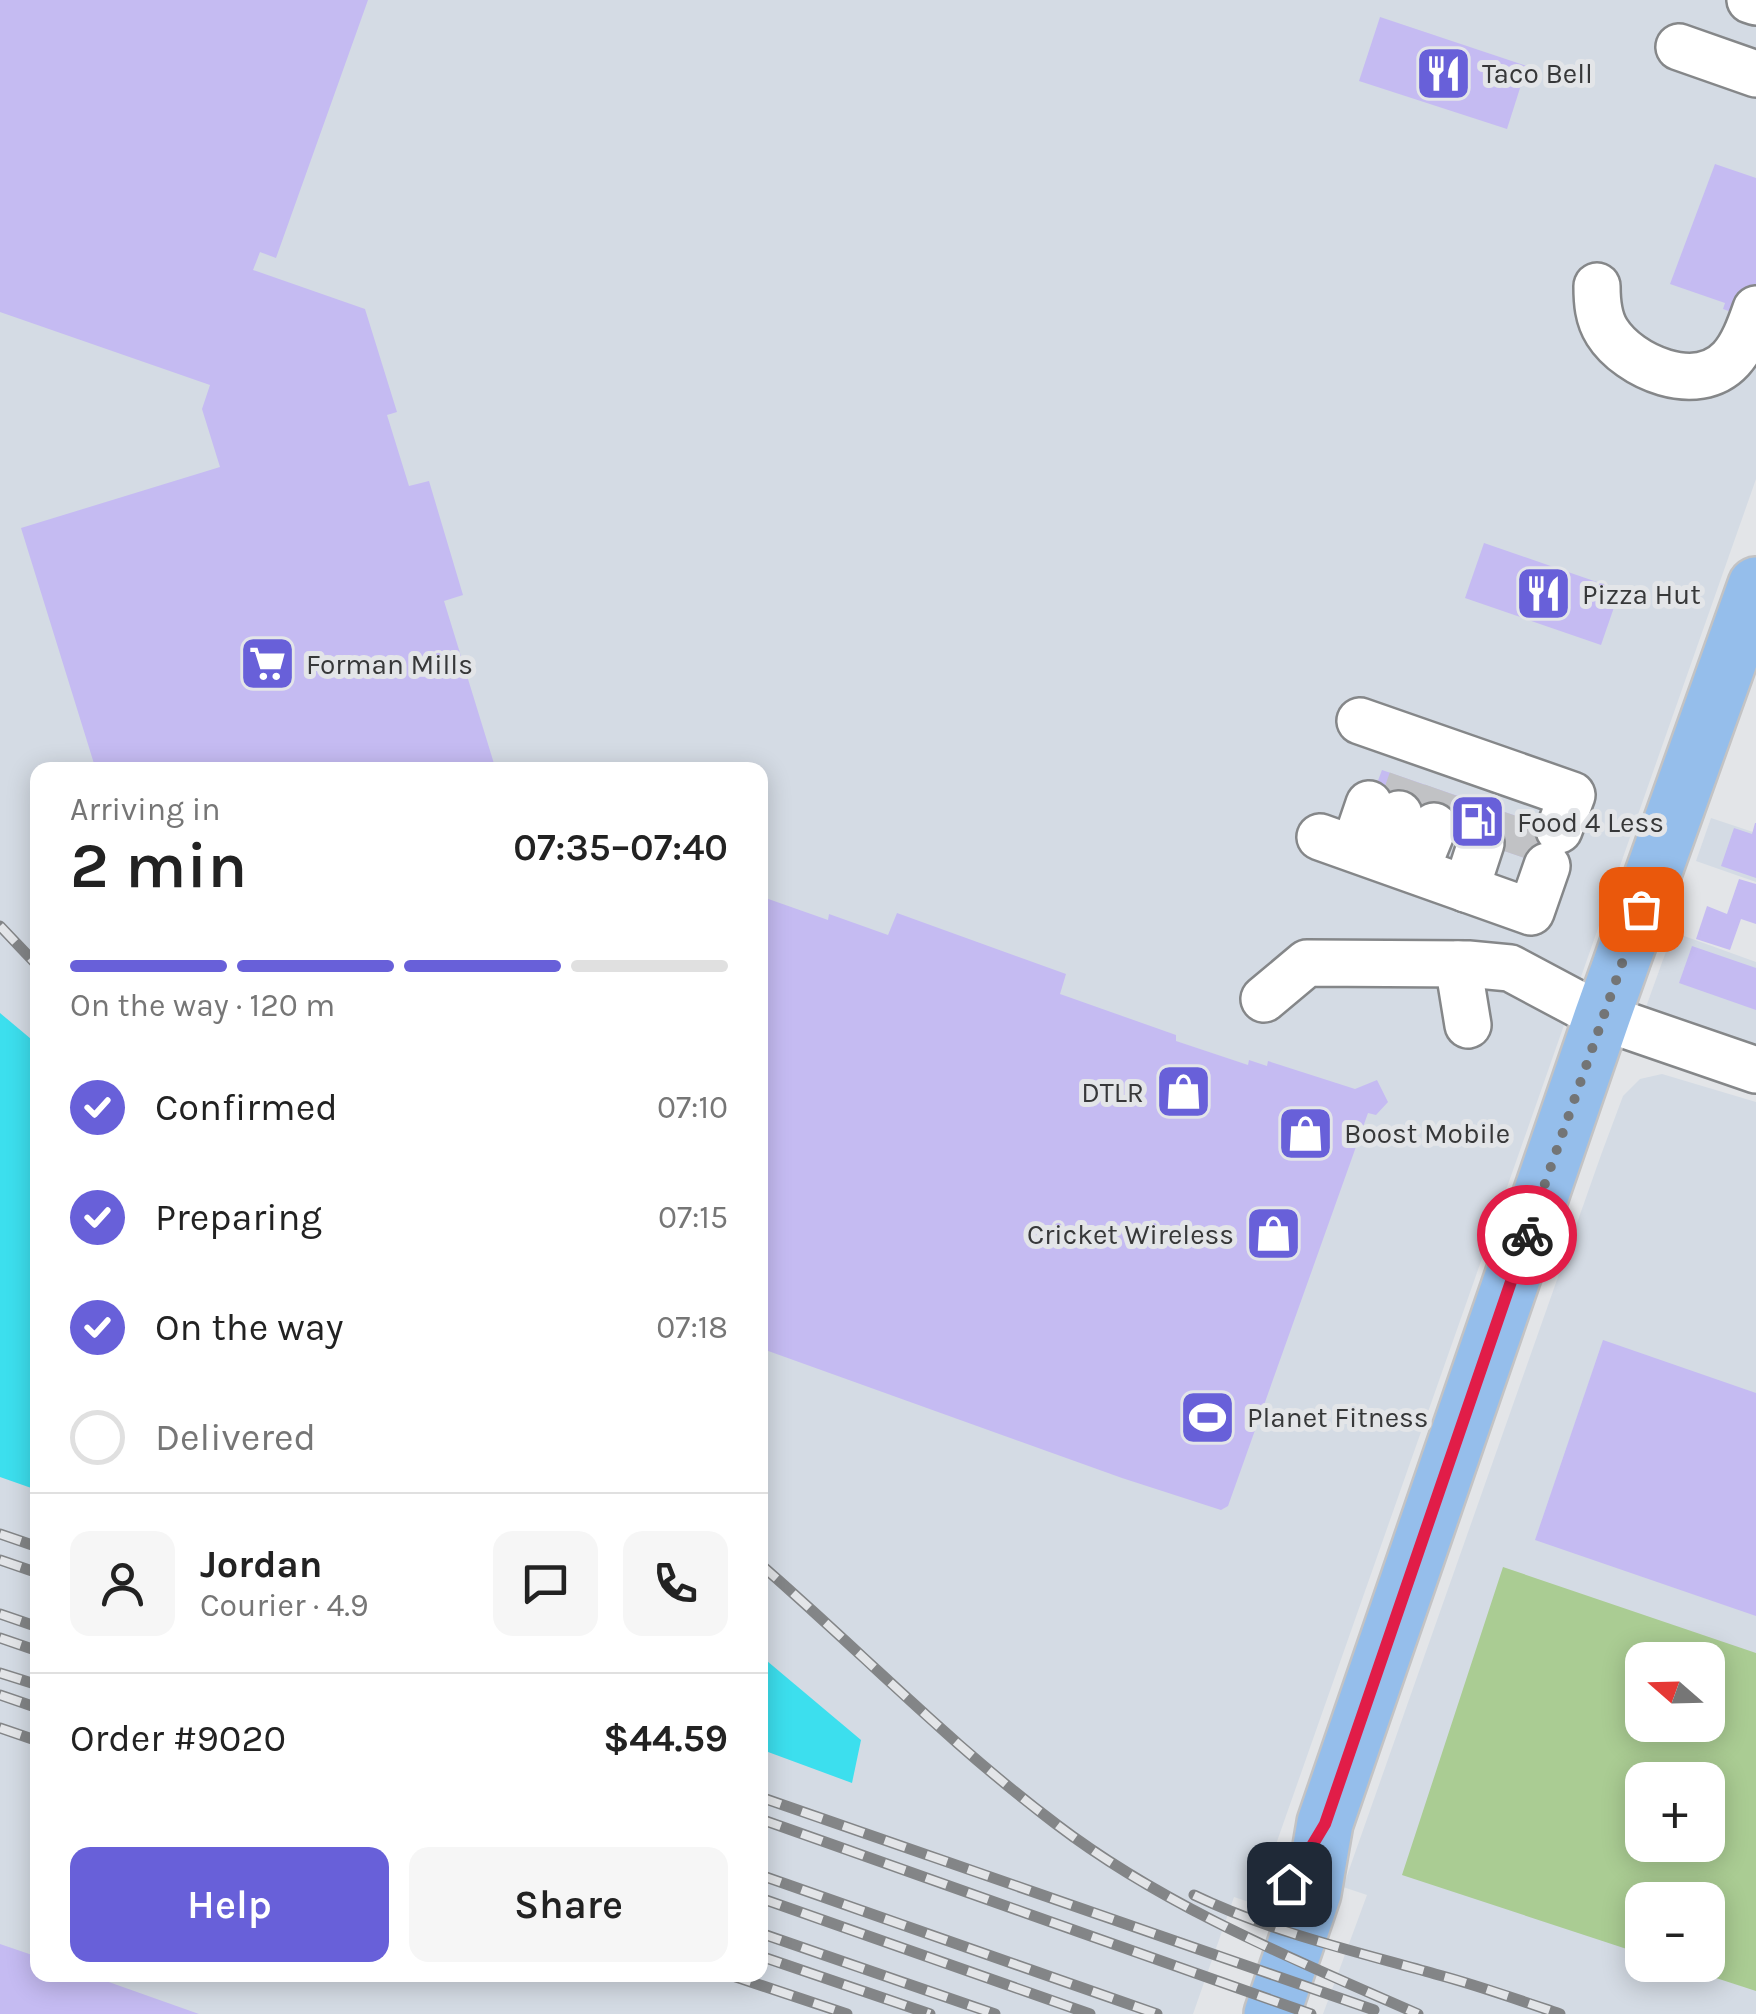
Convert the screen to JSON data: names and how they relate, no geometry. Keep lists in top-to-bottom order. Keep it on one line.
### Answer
{"places":{"restaurant":["Taco Bell","Pizza Hut"],"supermarket":["Forman Mills"],"fuel station":["Food 4 Less"],"shop":["DTLR","Boost Mobile","Cricket Wireless"],"sports":["Planet Fitness"]},"north":"left","page":{"heading":["2 min","Arriving in","07:35–07:40"],"panel":["Jordan","Courier · 4.9","Order #9020","$44.59"],"bar":"On the way · 120 m","list":[["Confirmed","07:10"],["Preparing","07:15"],["On the way","07:18"],"Delivered"],"map_buttons":["+","−"],"buttons":["Help","Share"]}}
